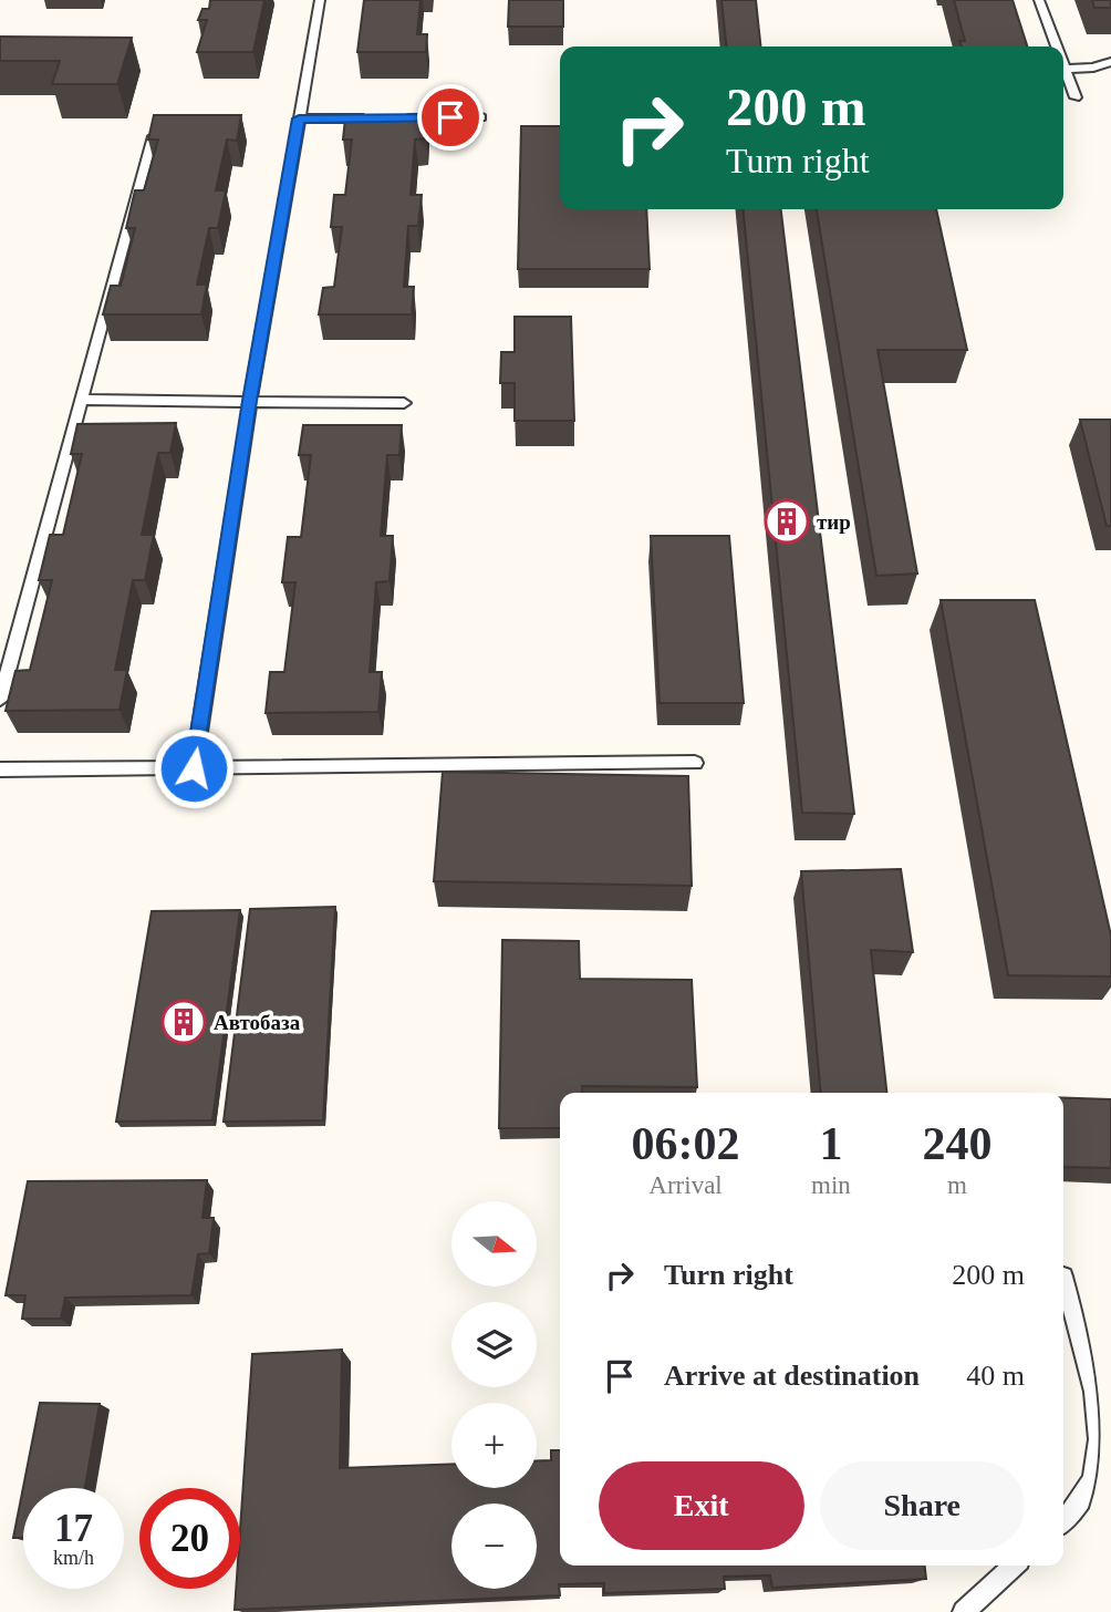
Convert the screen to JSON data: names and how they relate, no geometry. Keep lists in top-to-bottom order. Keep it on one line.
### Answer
{"places":{"building":["тир","Автобаза"]},"north":"right","page":{"turn":["200 m","Turn right"],"eta":["06:02","Arrival","1","min","240","m"],"map_buttons":["+","−"],"list":[{"name":"Turn right","value":"200 m"},{"name":"Arrive at destination","value":"40 m"}],"buttons":["Exit","Share"],"speed":"17 km/h","limit":"20"}}
